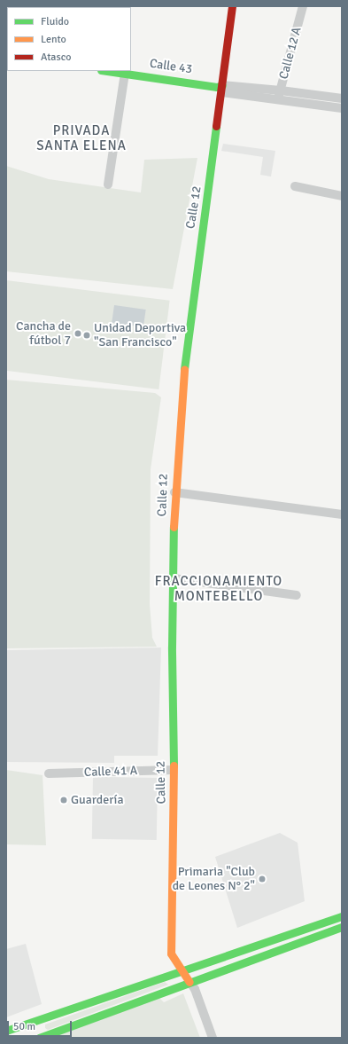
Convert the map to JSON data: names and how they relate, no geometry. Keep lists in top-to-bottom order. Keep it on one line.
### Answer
{"streets":{"street":["Calle 12 A","Calle 43","Calle 12","Calle 41 A"]},"crossings":[["Calle 43","Calle 12"],["Calle 12","Calle 41 A"]],"districts":["PRIVADA SANTA ELENA","FRACCIONAMIENTO MONTEBELLO"],"places":["Cancha de fútbol 7","Unidad Deportiva \"San Francisco\"","Guardería","Primaria \"Club de Leones N° 2\""],"legend":["Fluido","Lento","Atasco"],"scale_bar":"50 m"}
